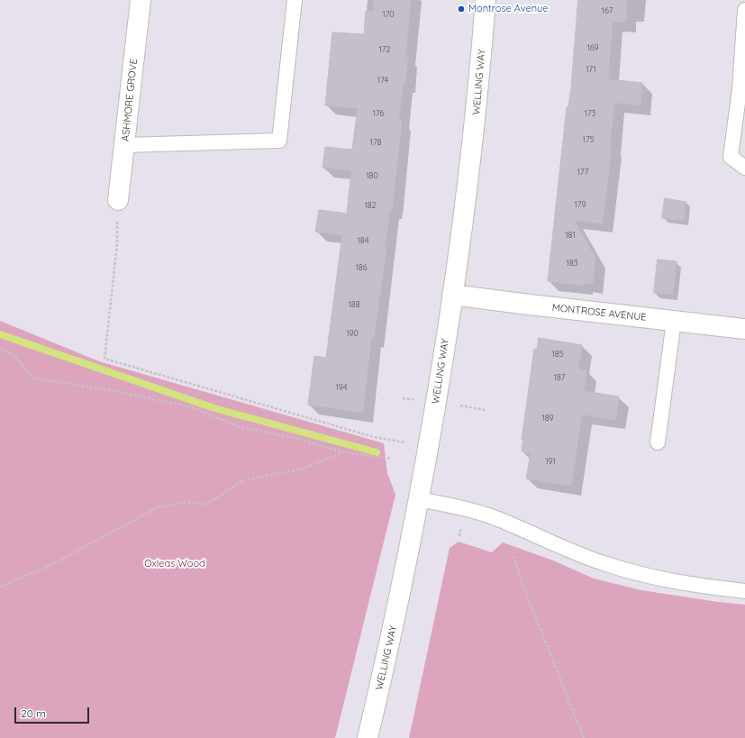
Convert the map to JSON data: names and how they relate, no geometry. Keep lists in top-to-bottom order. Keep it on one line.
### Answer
{"streets":{"street":["WELLING WAY","ASHMORE GROVE","MONTROSE AVENUE"]},"crossings":[["WELLING WAY","MONTROSE AVENUE"]],"parks":["Oxleas Wood"],"places":["Montrose Avenue"],"house_numbers":["167","170","169","172","171","174","176","173","175","178","177","180","179","182","181","184","183","186","188","190","185","187","194","189","191"],"scale_bar":"20 m"}
